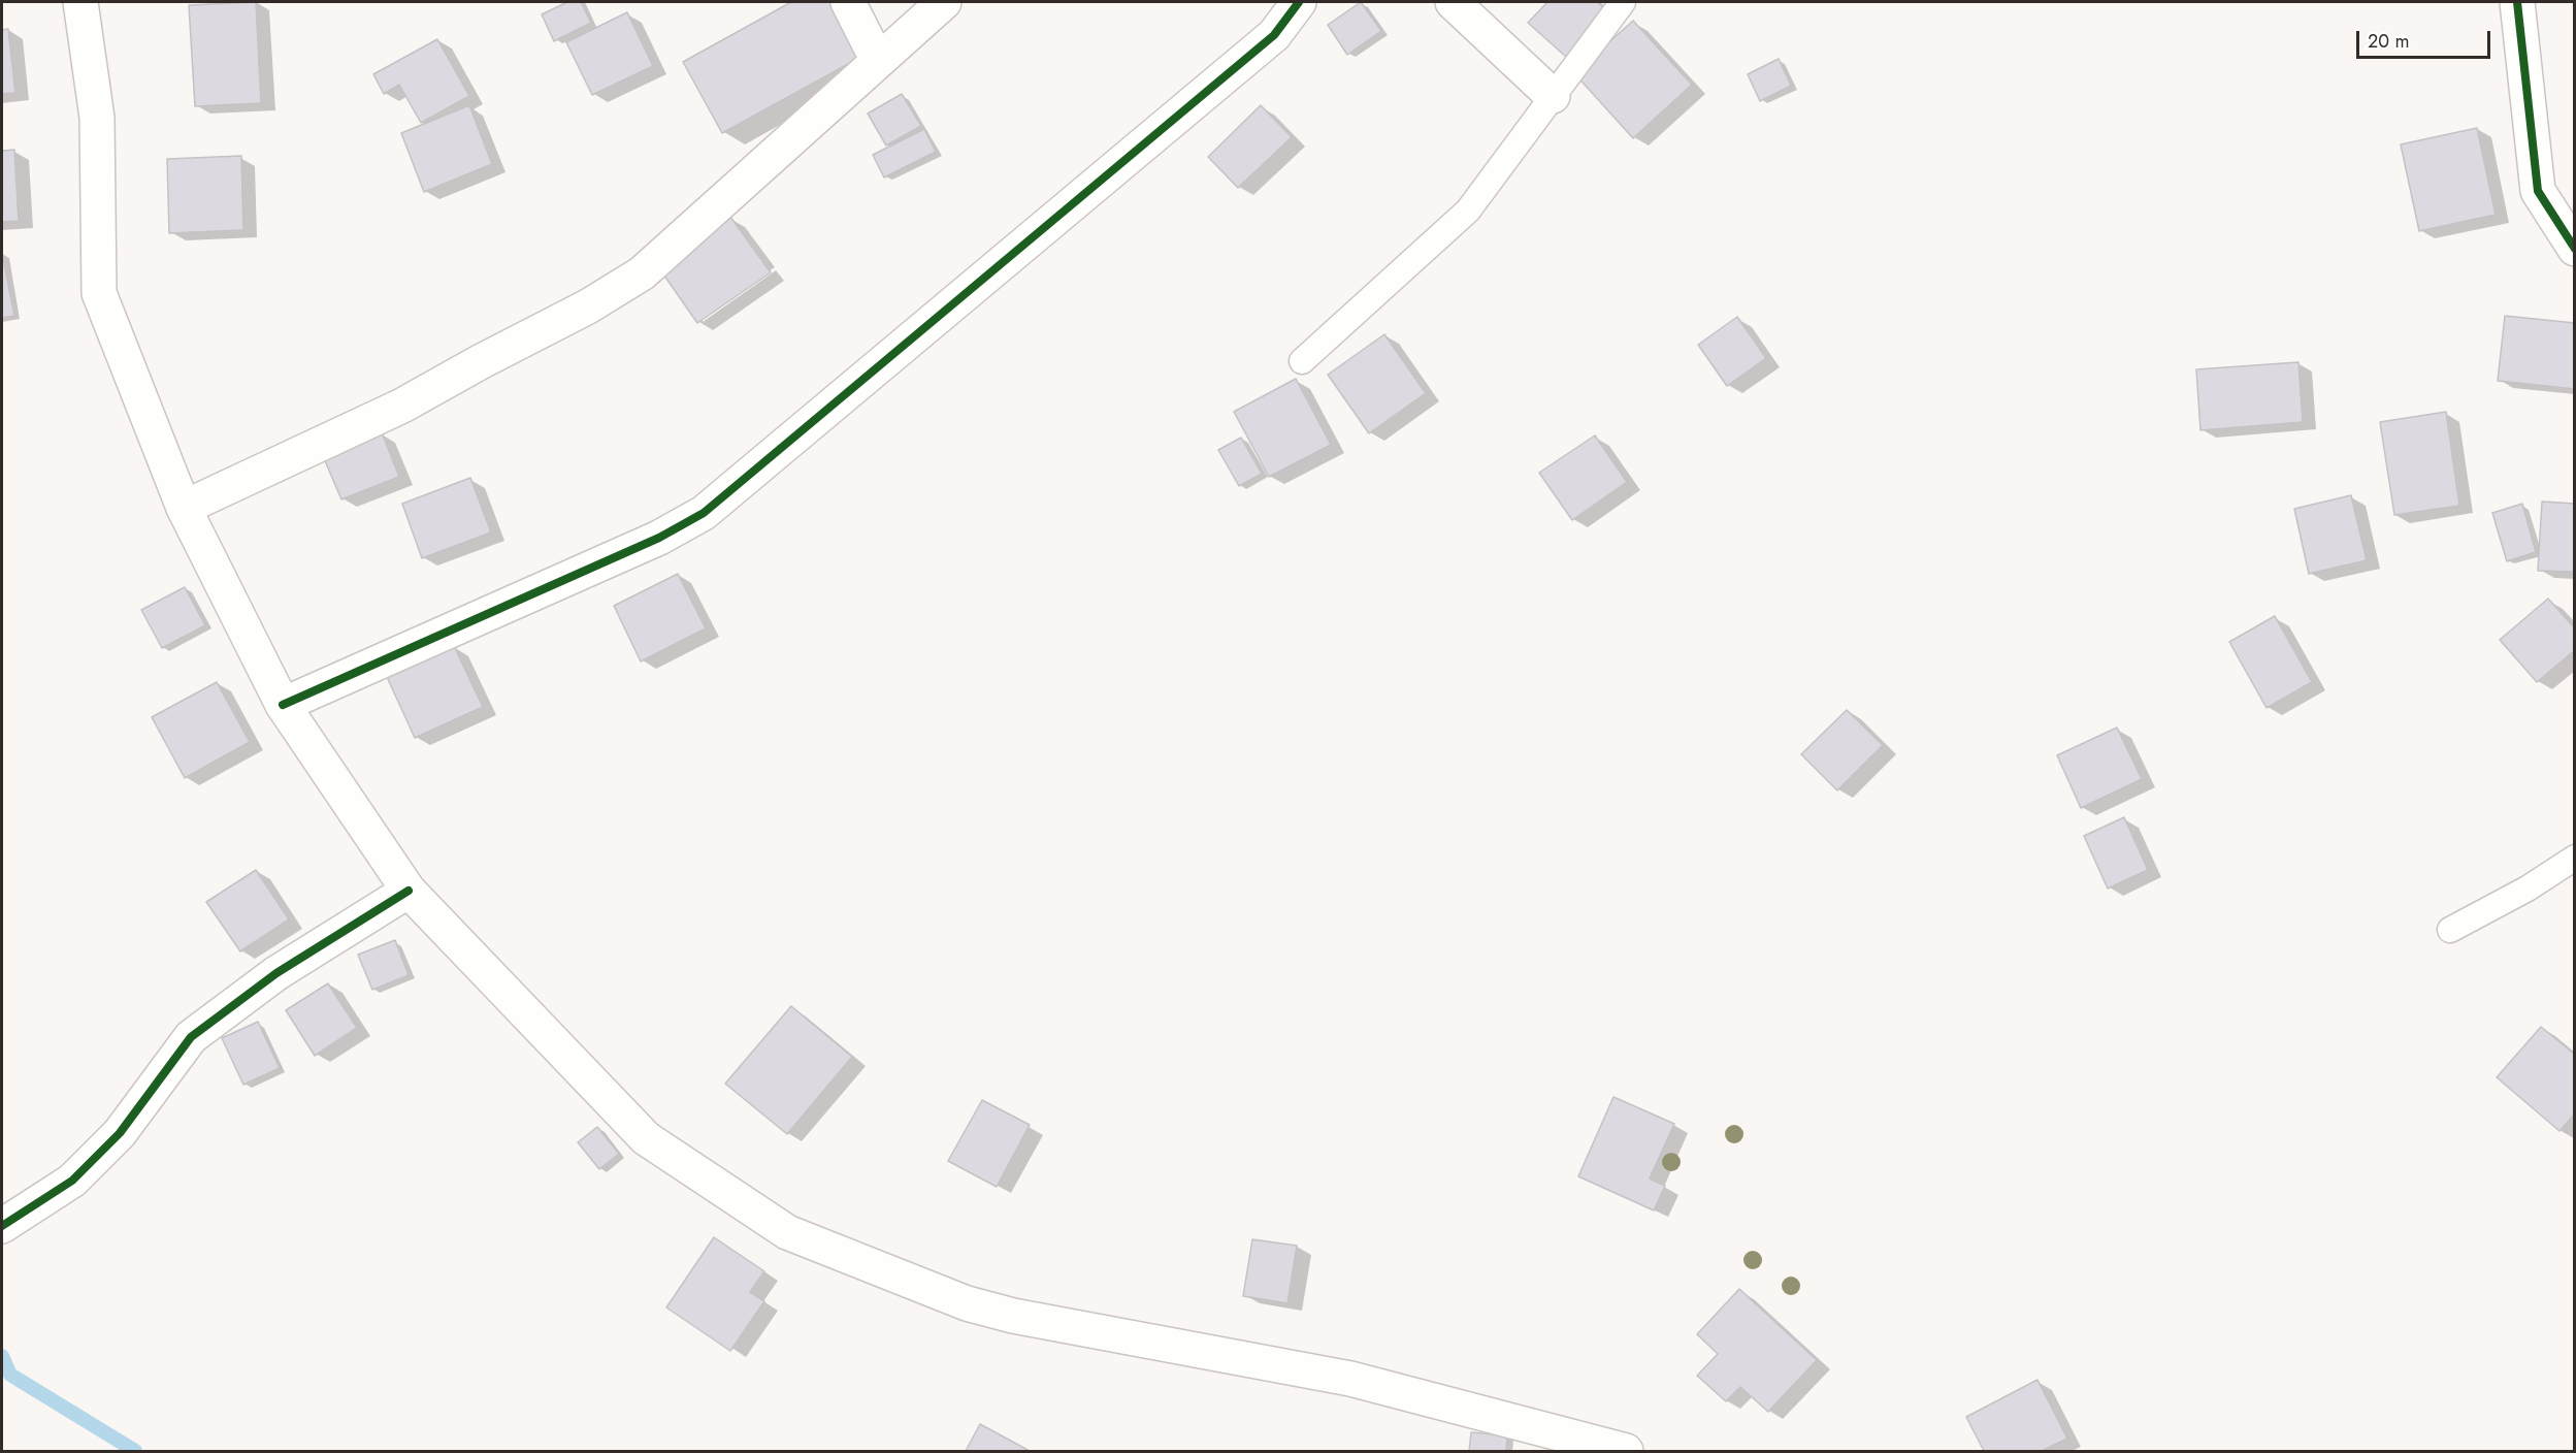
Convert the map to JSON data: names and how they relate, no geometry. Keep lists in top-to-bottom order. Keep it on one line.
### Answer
{"scale_bar":"20 m"}
